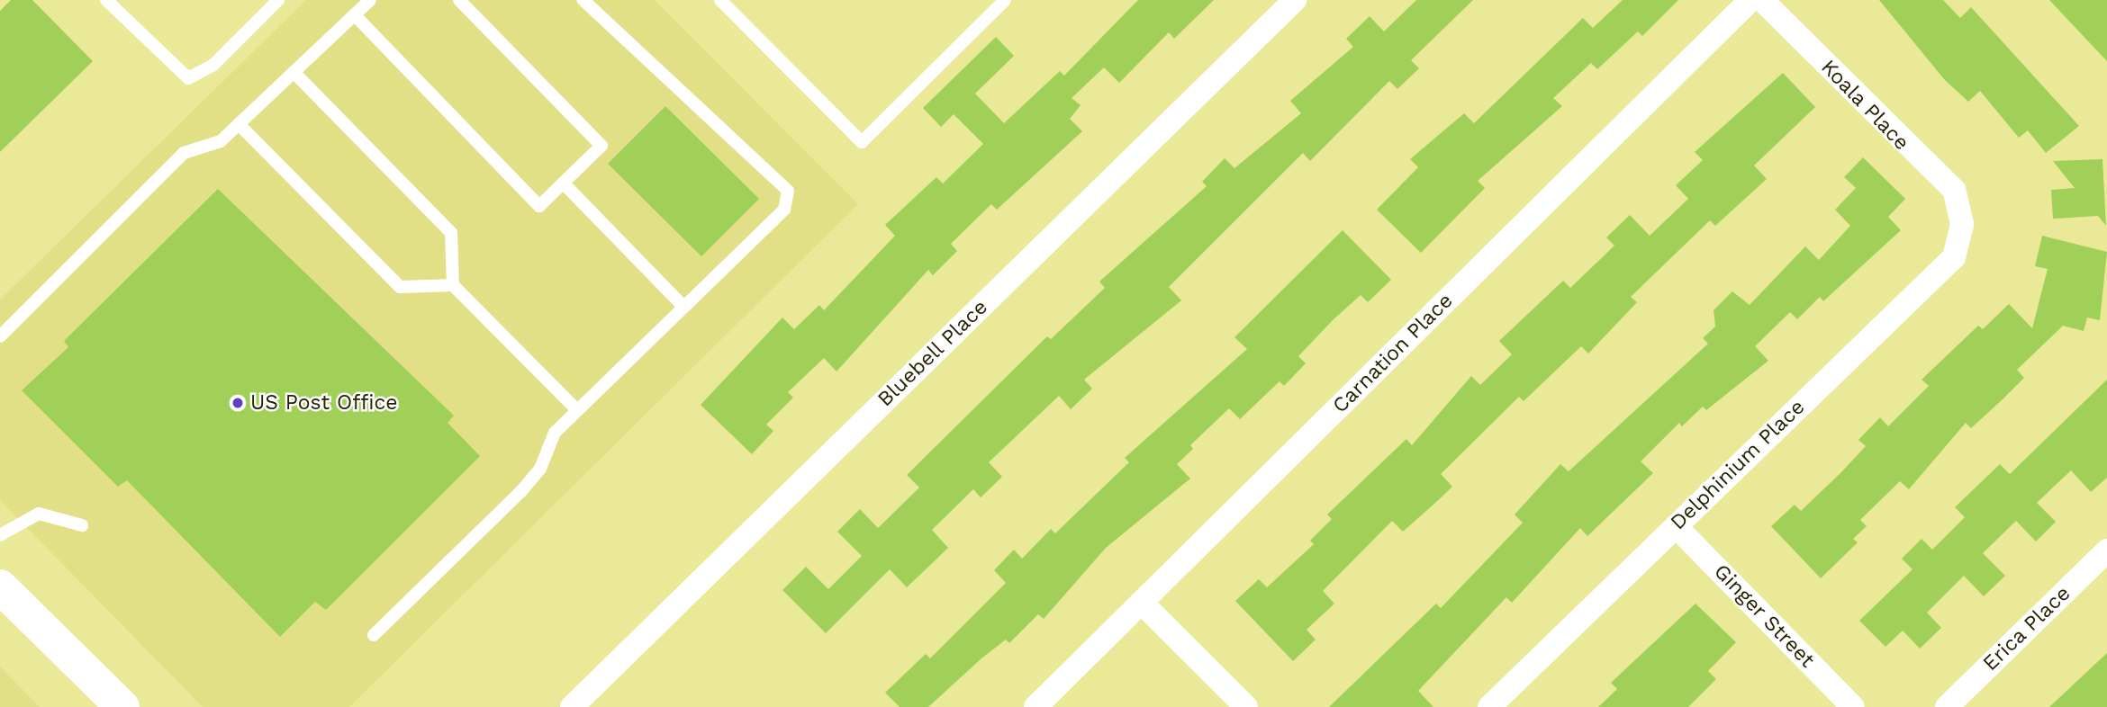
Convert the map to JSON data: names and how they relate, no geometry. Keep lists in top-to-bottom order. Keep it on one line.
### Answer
{"streets":{"street":["Koala Place","Bluebell Place","Carnation Place","Delphinium Place","Ginger Street","Erica Place"]},"crossings":[["Koala Place","Delphinium Place"],["Delphinium Place","Ginger Street"]],"places":["US Post Office"]}
